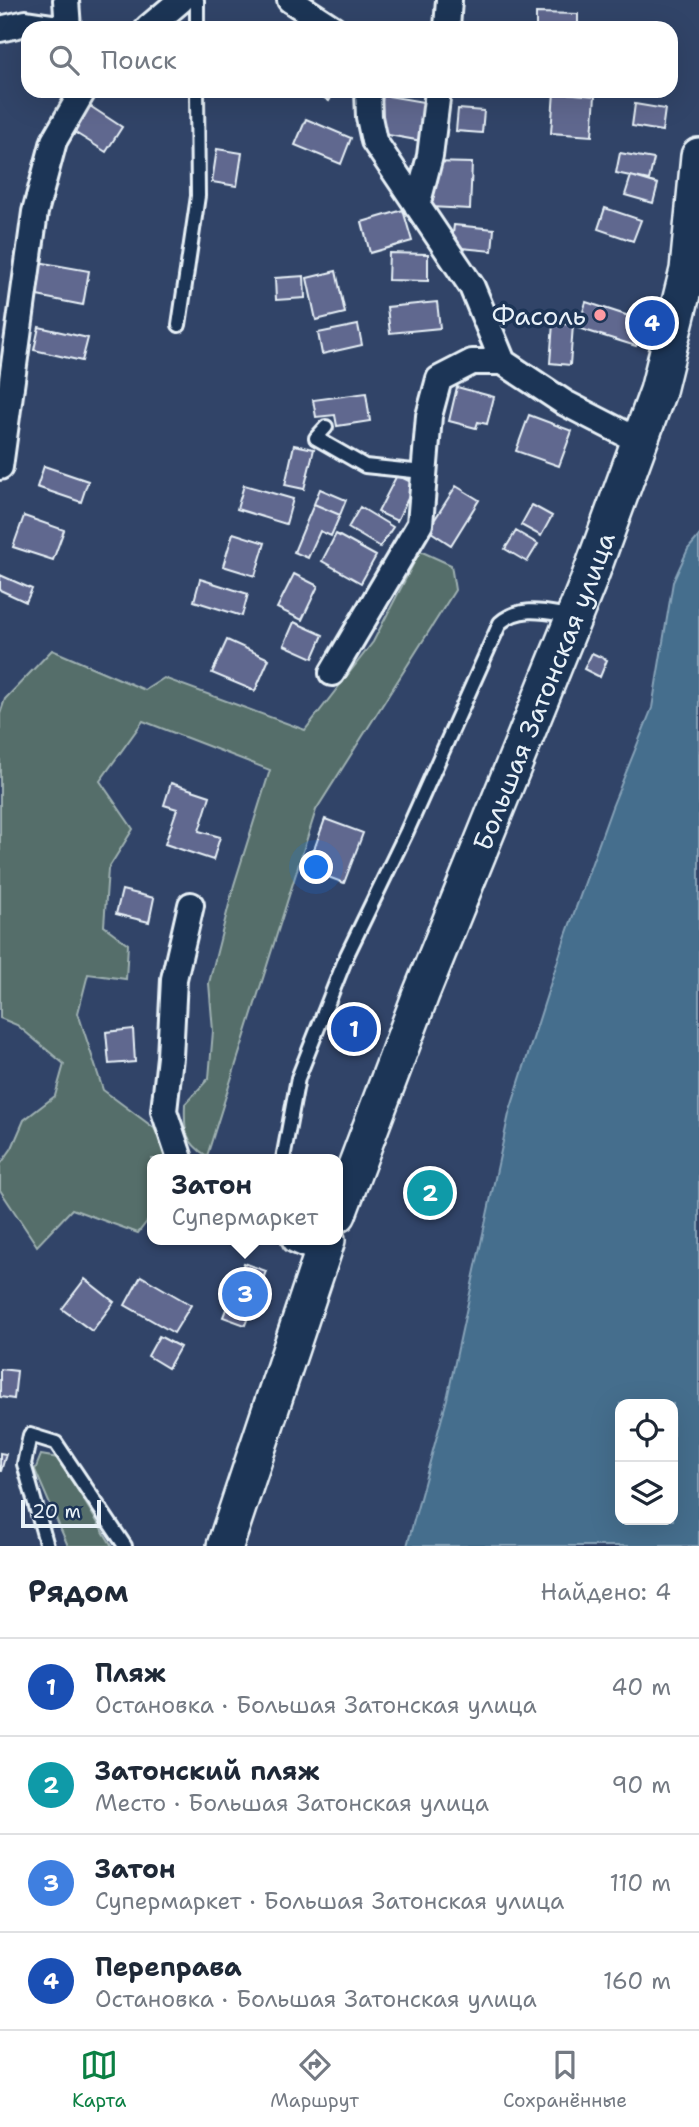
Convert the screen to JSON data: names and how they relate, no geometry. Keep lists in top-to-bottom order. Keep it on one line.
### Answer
{"streets":{"street":["Большая Затонская улица"]},"places":["Фасоль"],"scale_bar":"20 m","page":{"search":"Поиск","pins":["4","1","2","3"],"popup":["Затон","Супермаркет"],"scale":"20 m","heading":["Рядом","Найдено: 4"],"list":[{"mark":"1","name":"Пляж","note":"Остановка · Большая Затонская улица","value":"40 m"},{"mark":"2","name":"Затонский пляж","note":"Место · Большая Затонская улица","value":"90 m"},{"mark":"3","name":"Затон","note":"Супермаркет · Большая Затонская улица","value":"110 m"},{"mark":"4","name":"Переправа","note":"Остановка · Большая Затонская улица","value":"160 m"}],"nav":["Карта","Маршрут","Сохранённые"]}}
